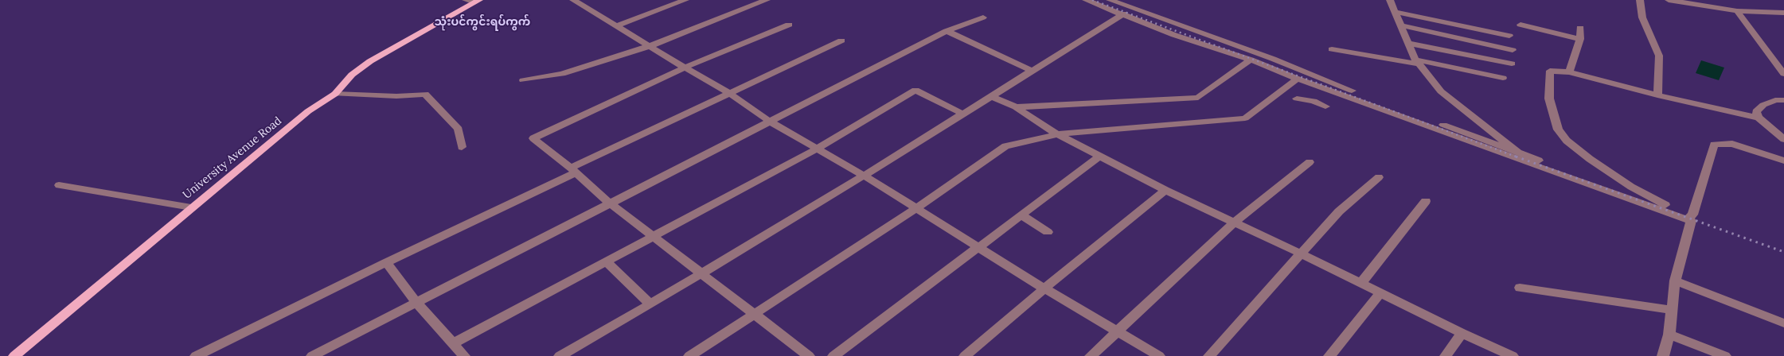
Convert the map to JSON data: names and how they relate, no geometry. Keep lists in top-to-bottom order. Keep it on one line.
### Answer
{"streets":{"main road":["University Avenue Road"]},"districts":["သုံးပင်ကွင်းရပ်ကွက်"]}
